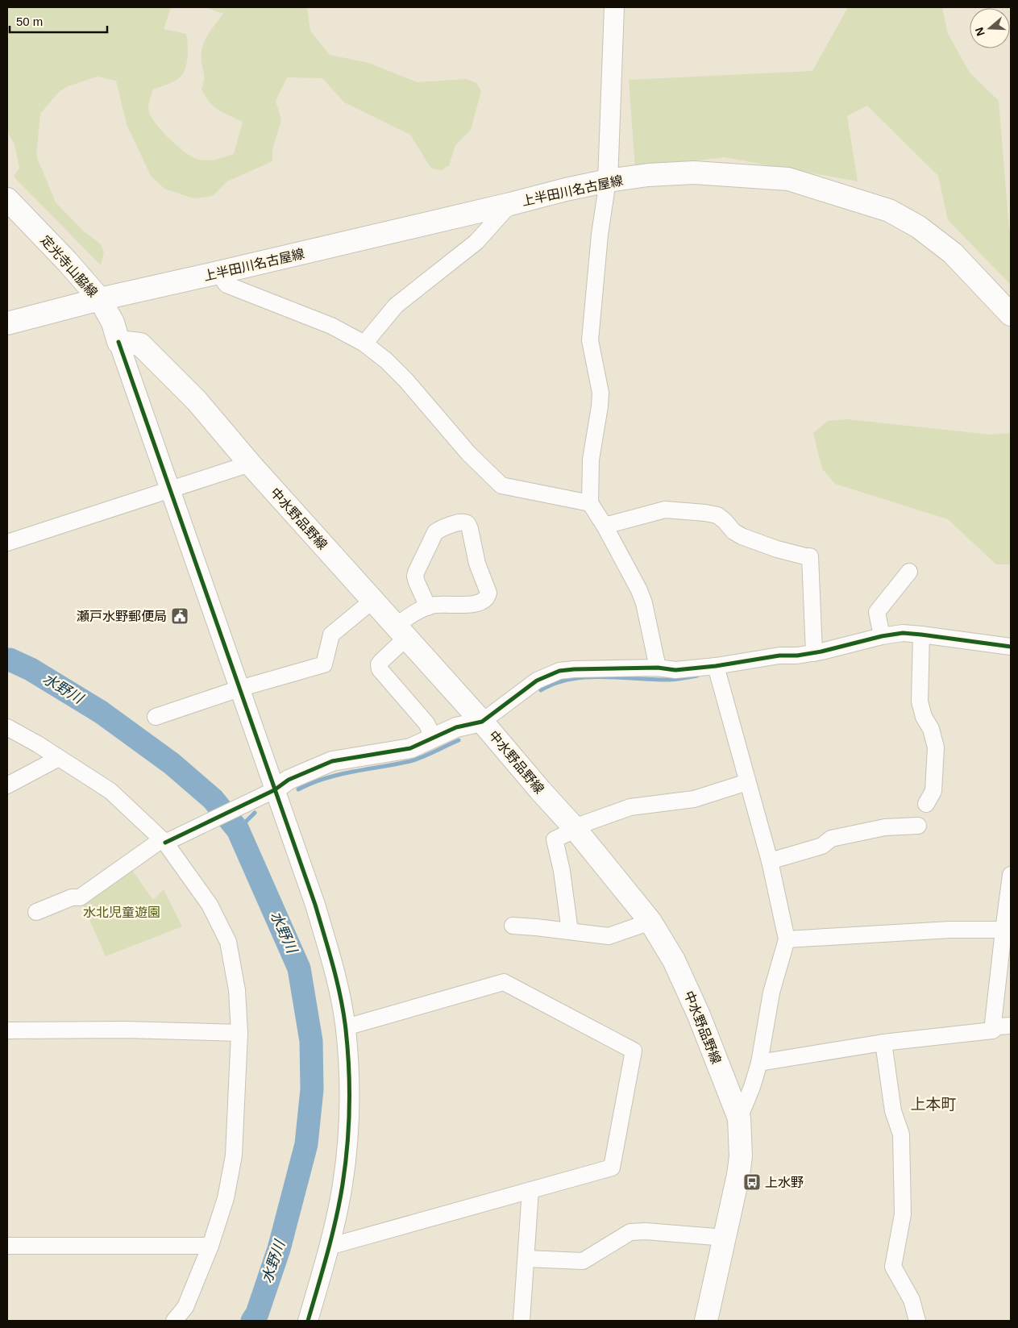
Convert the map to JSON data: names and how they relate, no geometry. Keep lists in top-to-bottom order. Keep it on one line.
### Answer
{"streets":{"main road":["上半田川名古屋線","定光寺山脇線","中水野品野線"]},"crossings":[["上半田川名古屋線","定光寺山脇線"]],"districts":["上本町"],"water":["水野川"],"parks":["水北児童遊園"],"places":{"public building":["瀬戸水野郵便局"],"bus stop":["上水野"]},"scale_bar":"50 m","north":"left"}
